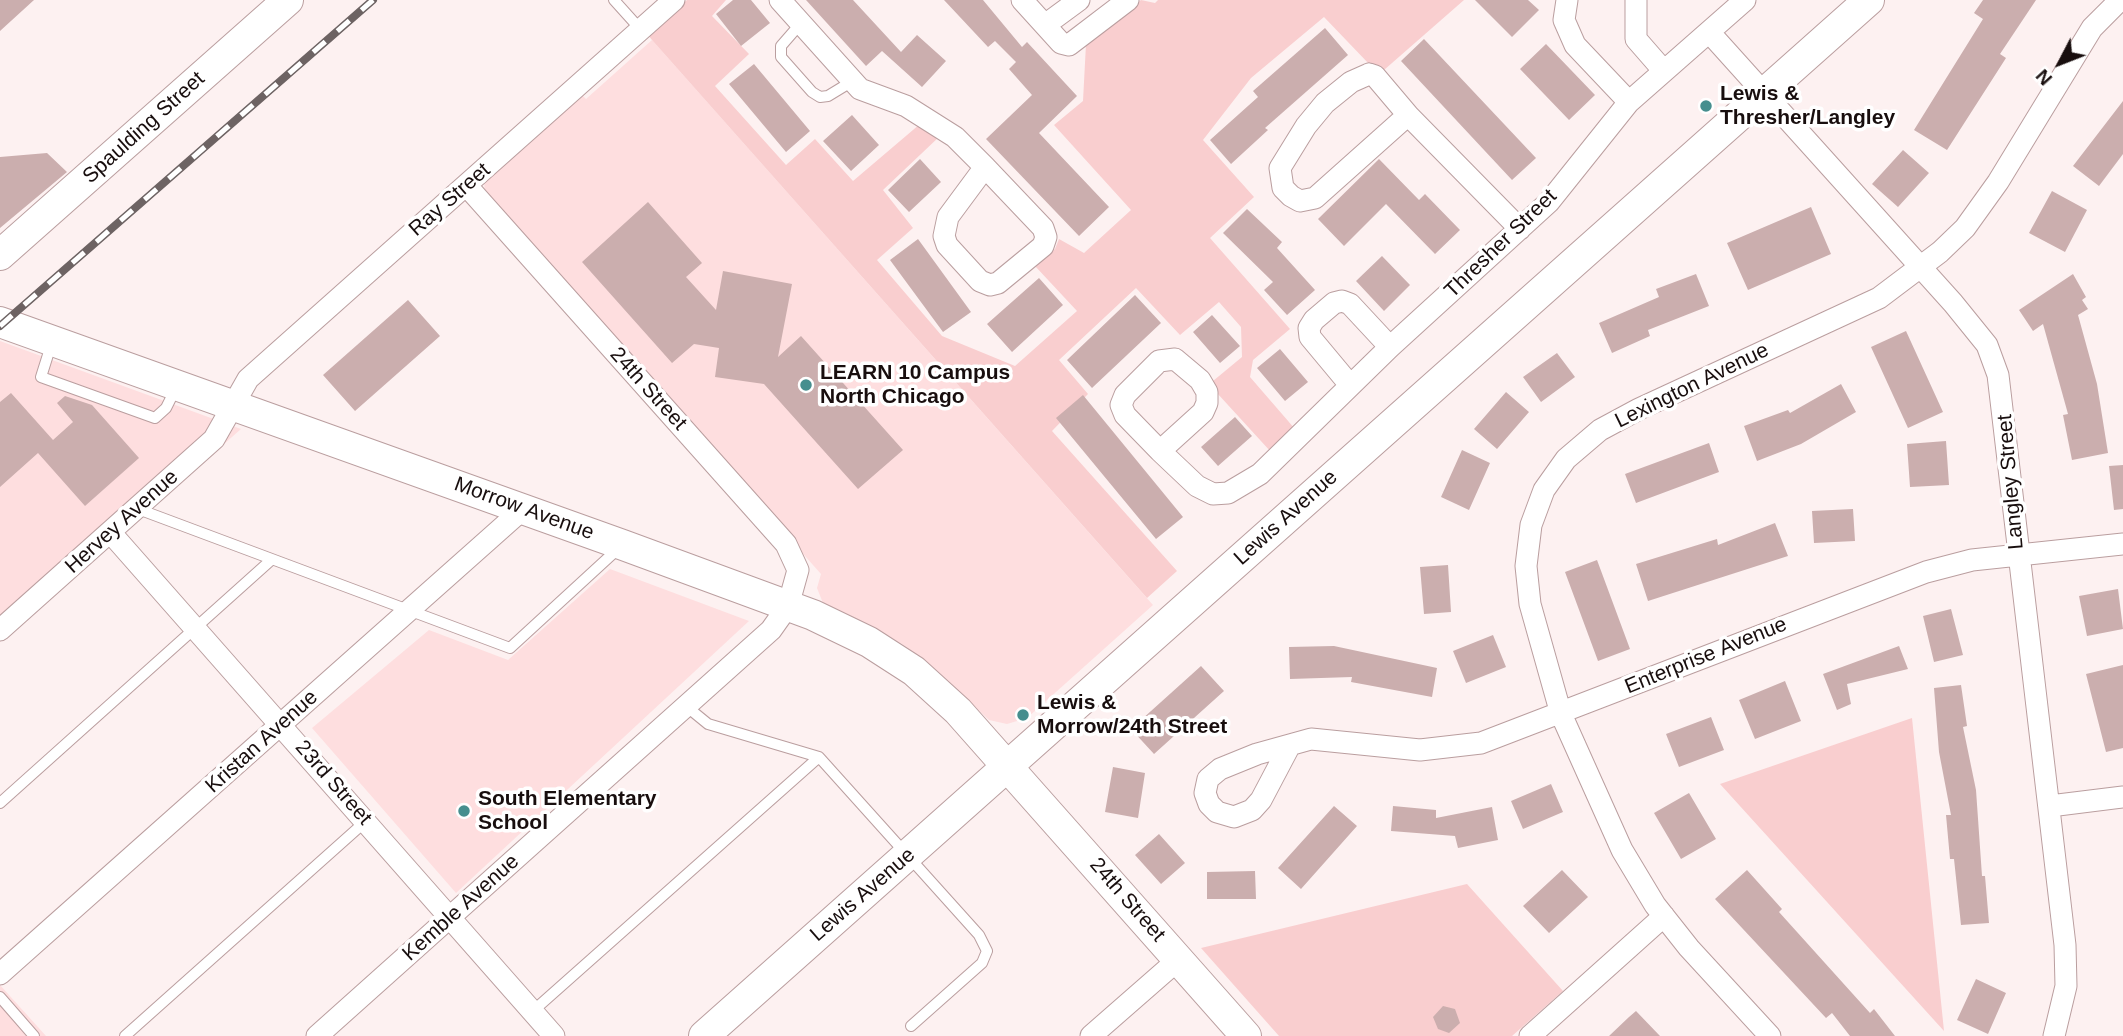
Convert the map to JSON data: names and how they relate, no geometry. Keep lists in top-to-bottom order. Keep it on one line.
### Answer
{"streets":{"street":["Spaulding Street","Ray Street","Thresher Street","Lexington Avenue","24th Street","Langley Street","Morrow Avenue","Lewis Avenue","Hervey Avenue","Enterprise Avenue","Kristan Avenue","23rd Street","Kemble Avenue"]},"crossings":[["Ray Street","24th Street"],["Ray Street","Morrow Avenue"],["Ray Street","Hervey Avenue"],["Thresher Street","Langley Street"],["Lexington Avenue","Langley Street"],["Lexington Avenue","Enterprise Avenue"],["24th Street","Morrow Avenue"],["24th Street","Lewis Avenue"],["24th Street","Kemble Avenue"],["Langley Street","Lewis Avenue"],["Langley Street","Enterprise Avenue"],["Morrow Avenue","Lewis Avenue"],["Morrow Avenue","Hervey Avenue"],["Morrow Avenue","Kristan Avenue"],["Morrow Avenue","Kemble Avenue"],["Hervey Avenue","23rd Street"],["Kristan Avenue","23rd Street"],["23rd Street","Kemble Avenue"]],"places":["Lewis & Thresher/Langley","LEARN 10 Campus North Chicago","Lewis & Morrow/24th Street","South Elementary School"],"north":"bottom left"}
